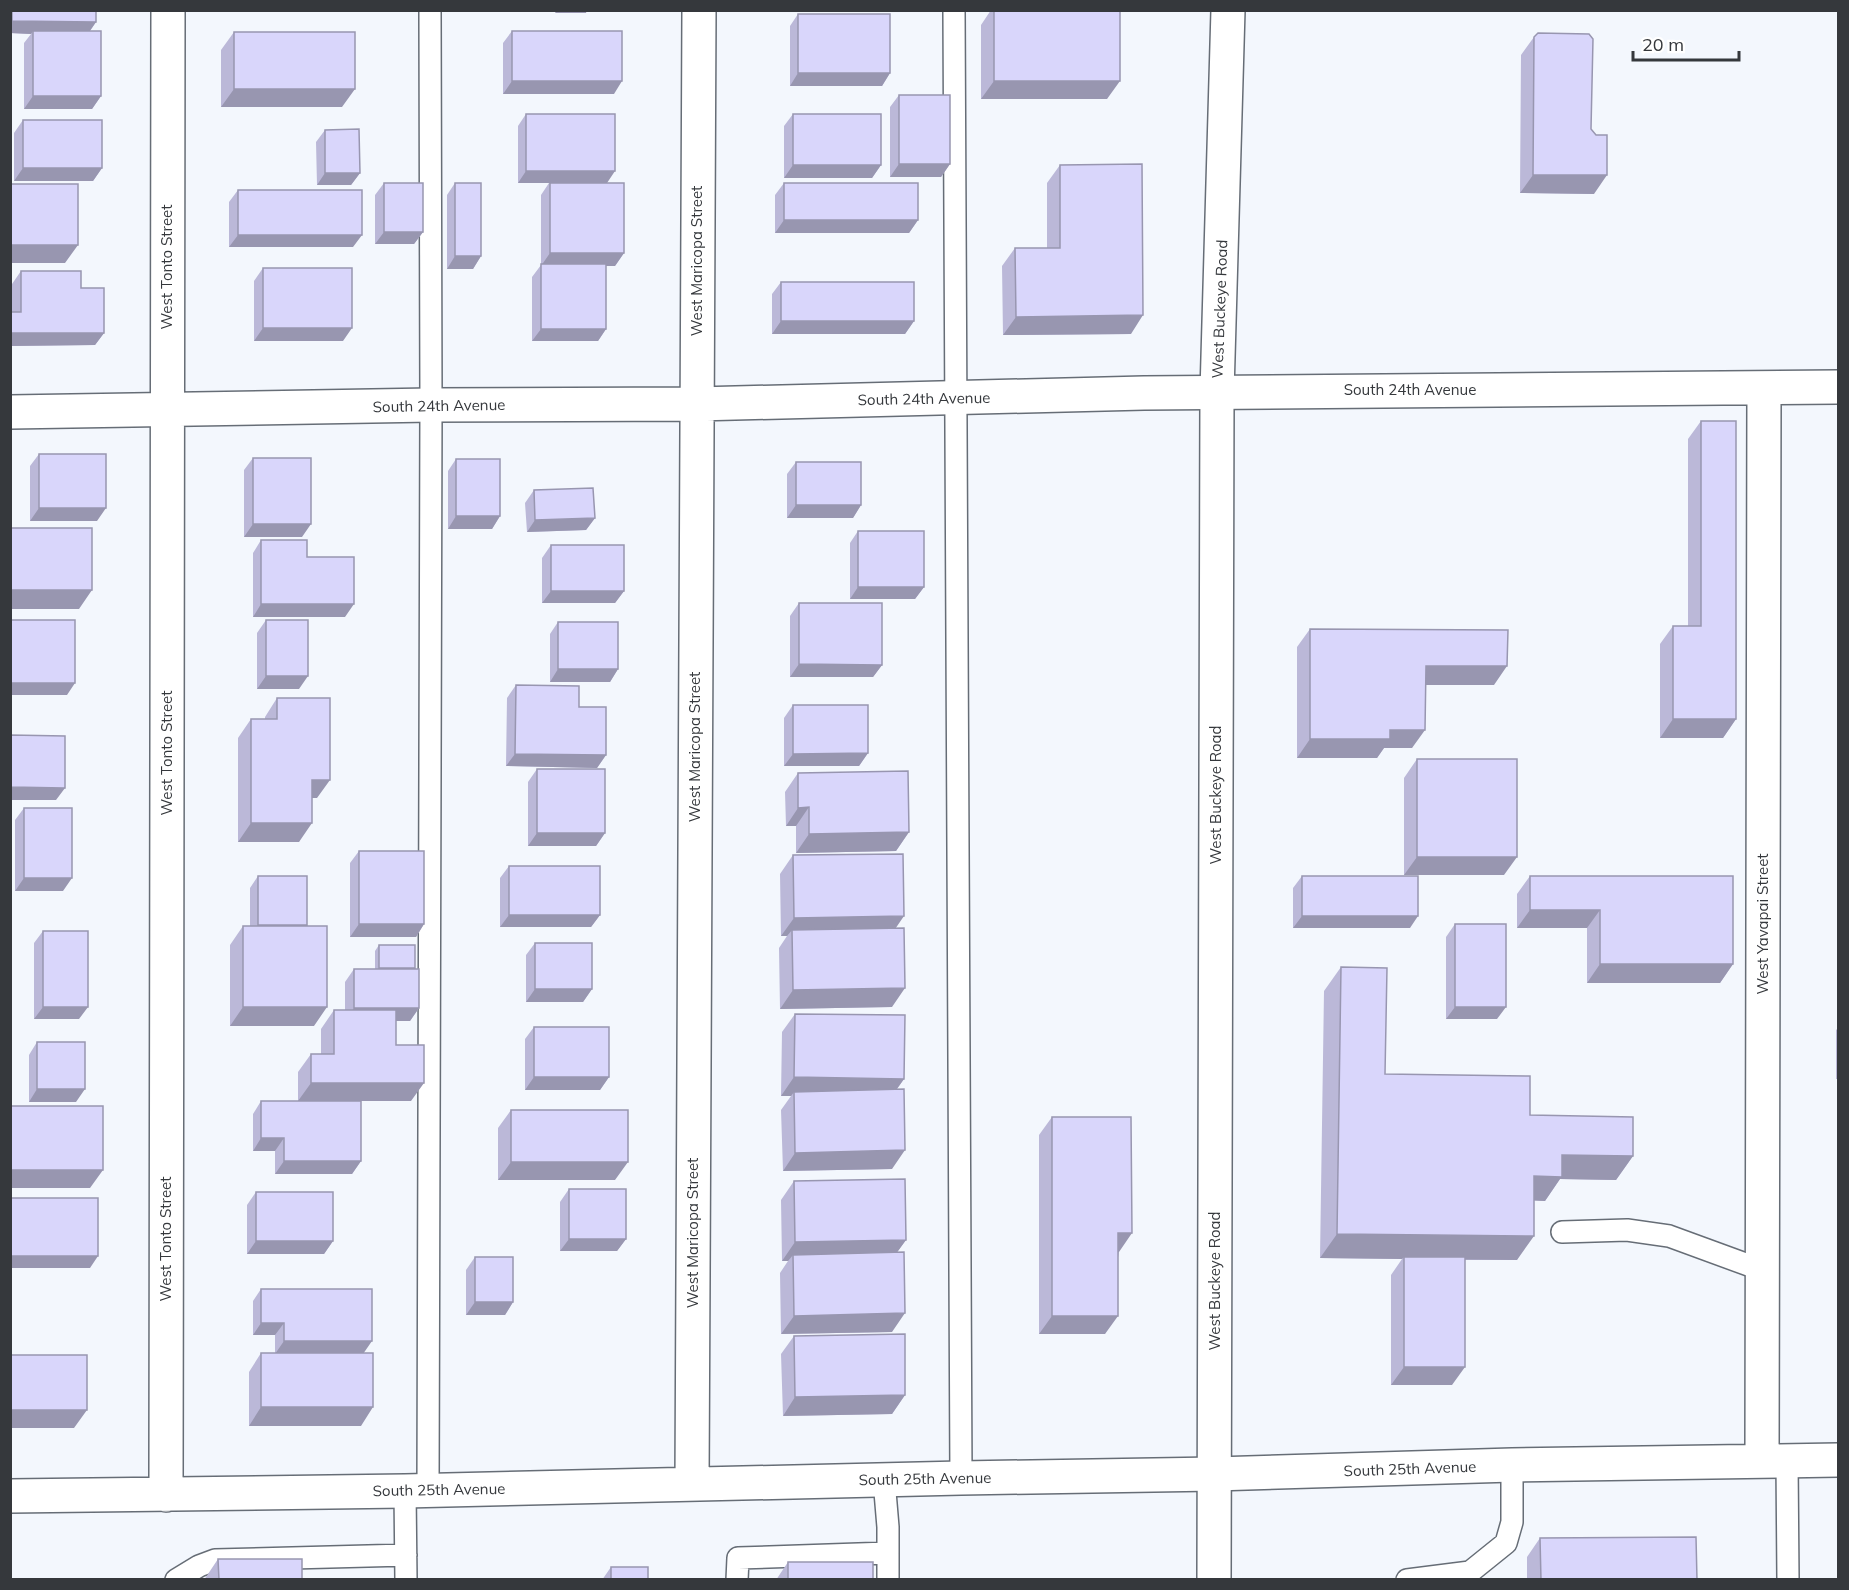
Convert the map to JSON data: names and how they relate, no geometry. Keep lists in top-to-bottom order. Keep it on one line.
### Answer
{"streets":{"street":["West Maricopa Street","West Tonto Street","West Buckeye Road","South 24th Avenue","West Yavapai Street","South 25th Avenue"]},"crossings":[["West Maricopa Street","South 24th Avenue"],["West Maricopa Street","South 25th Avenue"],["West Tonto Street","South 24th Avenue"],["West Tonto Street","South 25th Avenue"],["West Buckeye Road","South 24th Avenue"],["West Buckeye Road","South 25th Avenue"],["South 24th Avenue","West Yavapai Street"],["West Yavapai Street","South 25th Avenue"]],"scale_bar":"20 m"}
